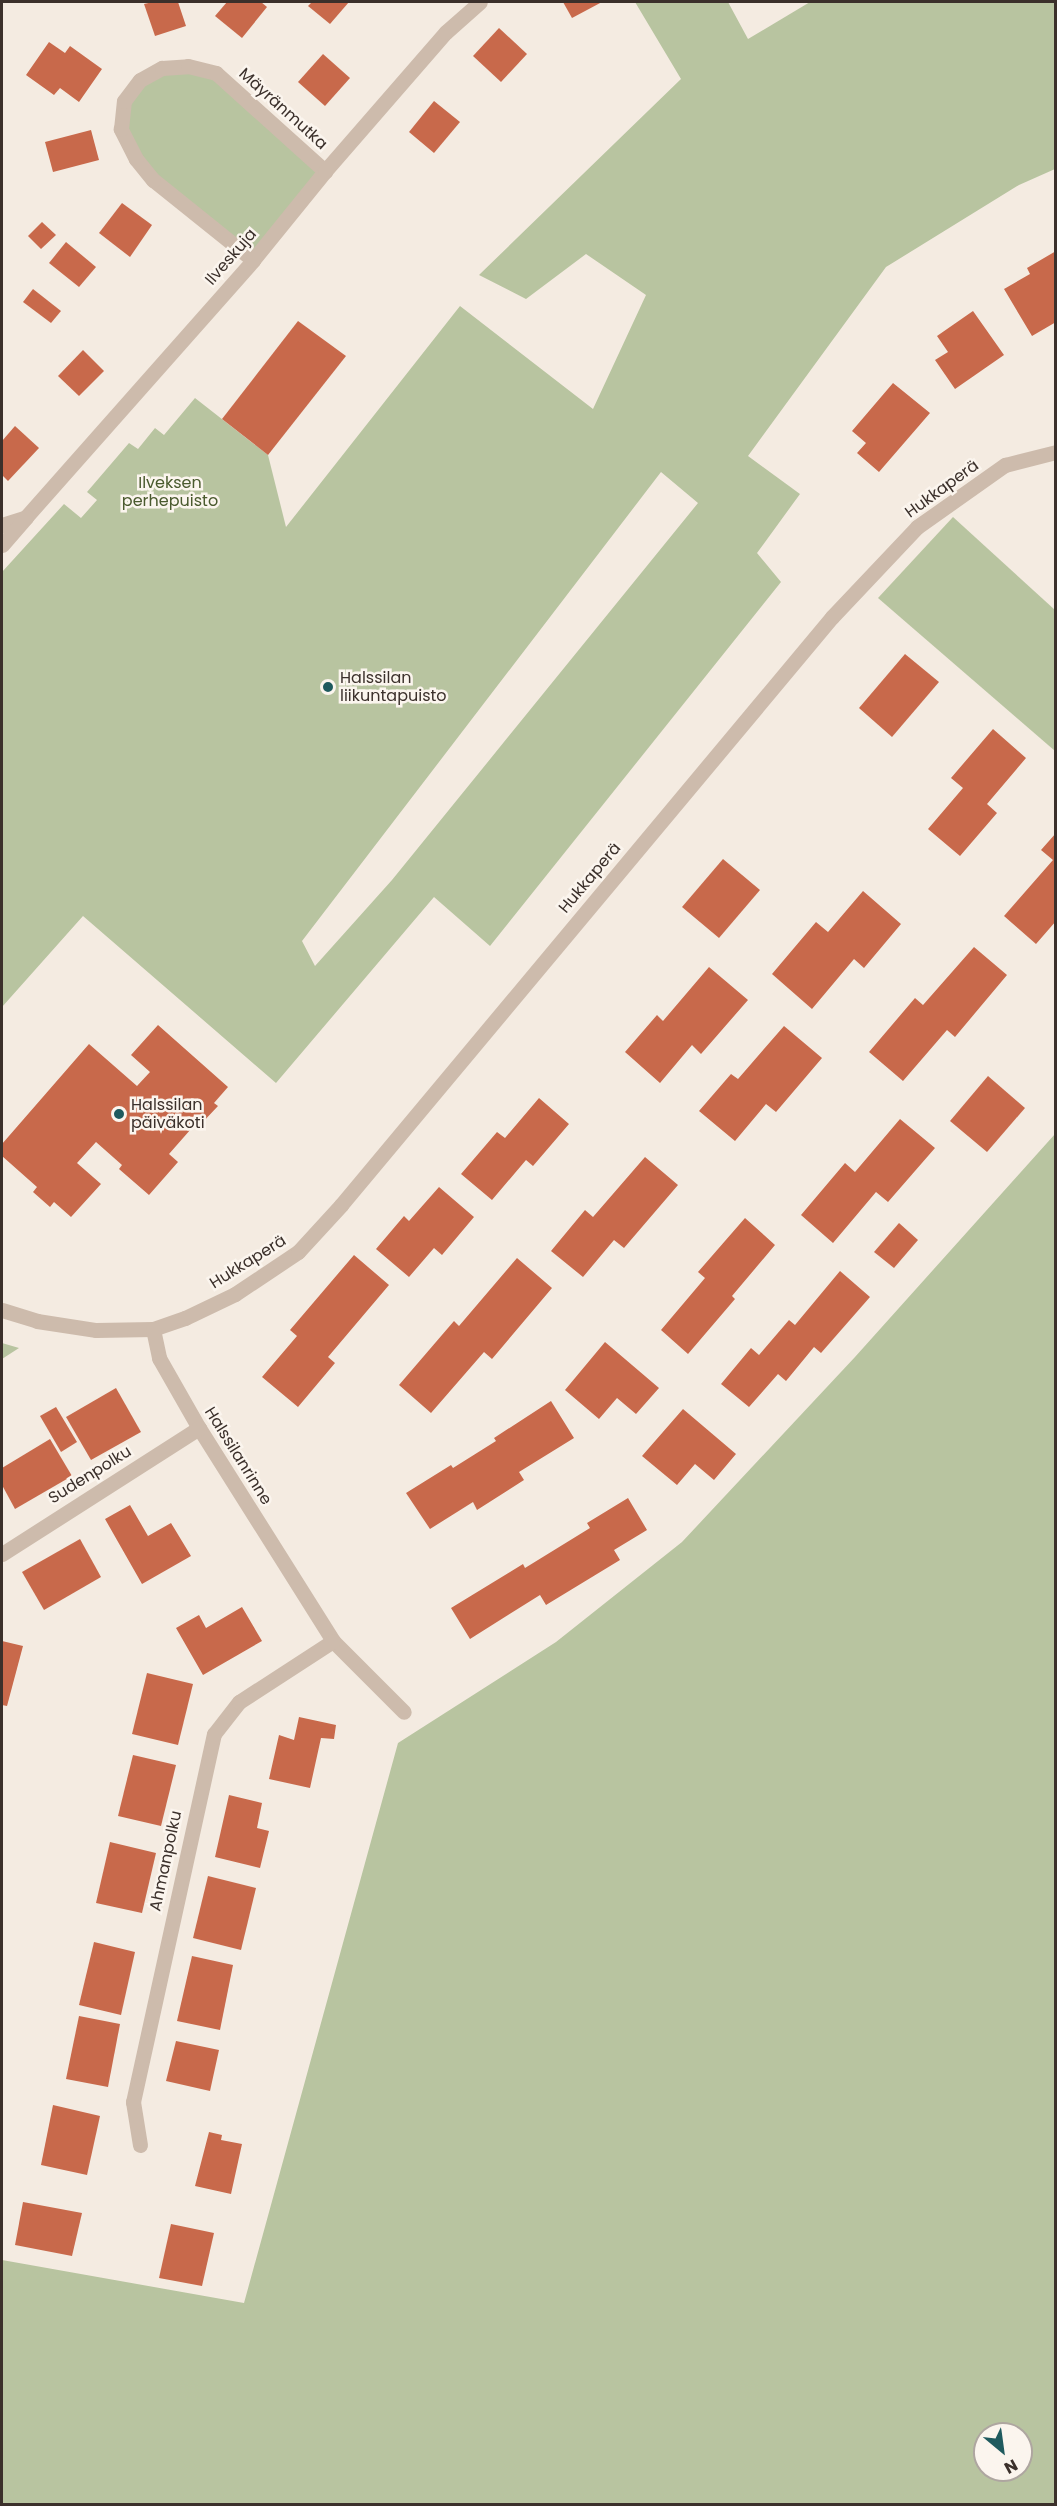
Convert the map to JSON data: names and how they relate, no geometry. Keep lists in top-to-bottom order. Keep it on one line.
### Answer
{"streets":{"street":["Mäyränmutka","Ilveskuja","Hukkaperä","Halssilanrinne","Sudenpolku","Ahmanpolku"]},"crossings":[["Mäyränmutka","Ilveskuja"],["Hukkaperä","Halssilanrinne"],["Halssilanrinne","Sudenpolku"],["Halssilanrinne","Ahmanpolku"]],"parks":["Ilveksen perhepuisto"],"places":["Halssilan liikuntapuisto","Halssilan päiväkoti"],"north":"bottom right"}
